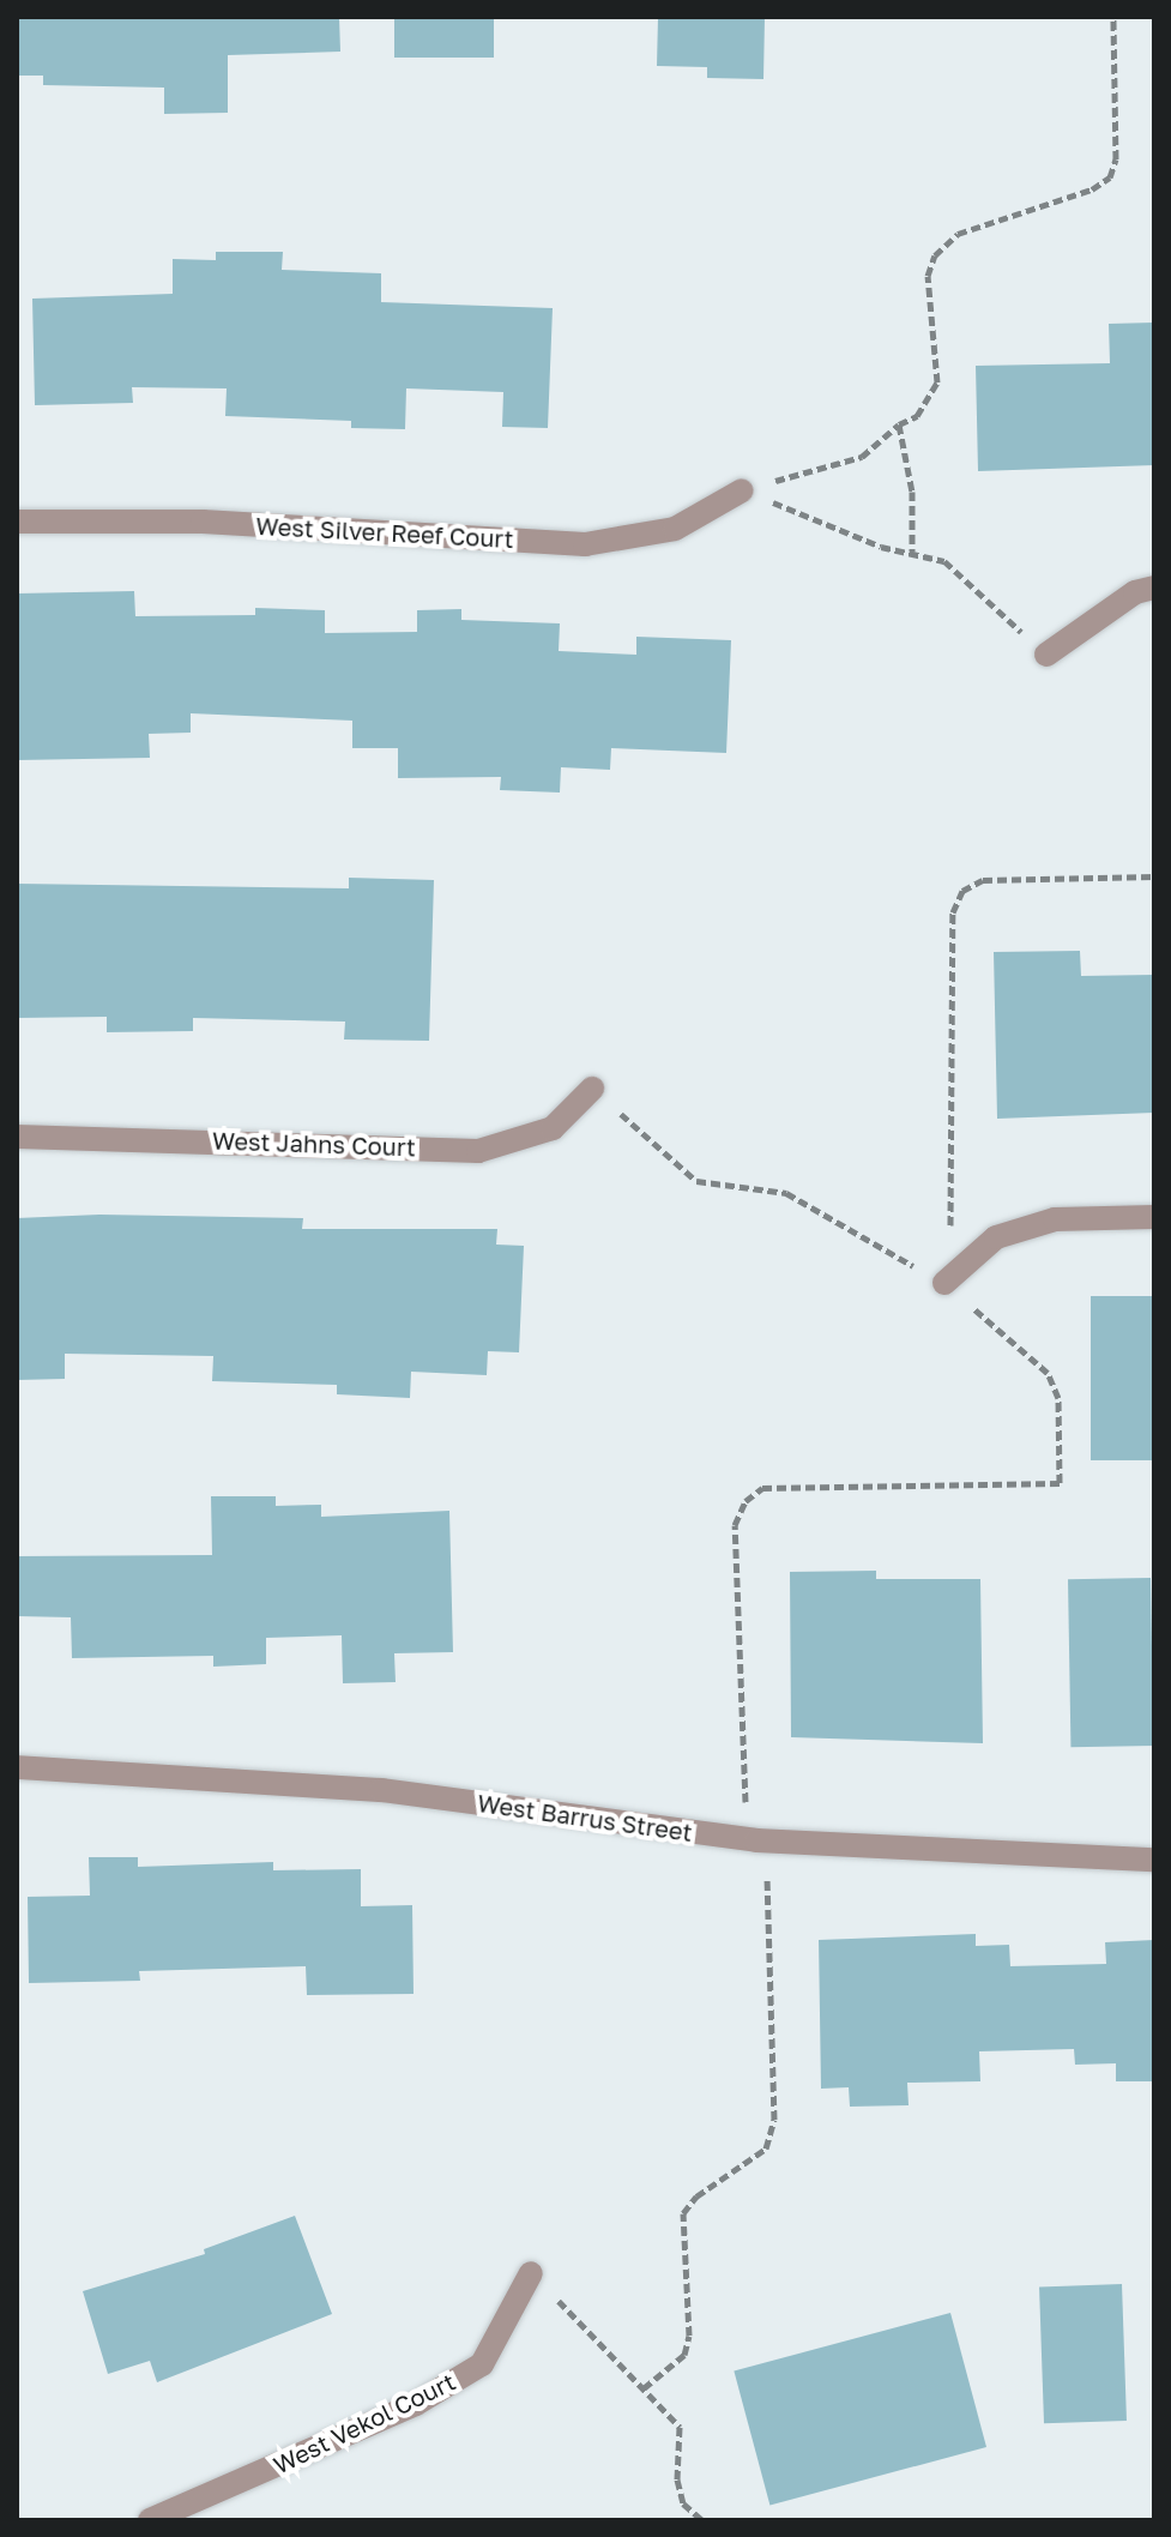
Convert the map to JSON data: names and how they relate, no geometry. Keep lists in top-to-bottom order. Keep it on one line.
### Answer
{"streets":{"street":["West Silver Reef Court","West Jahns Court","West Barrus Street","West Vekol Court"]}}
